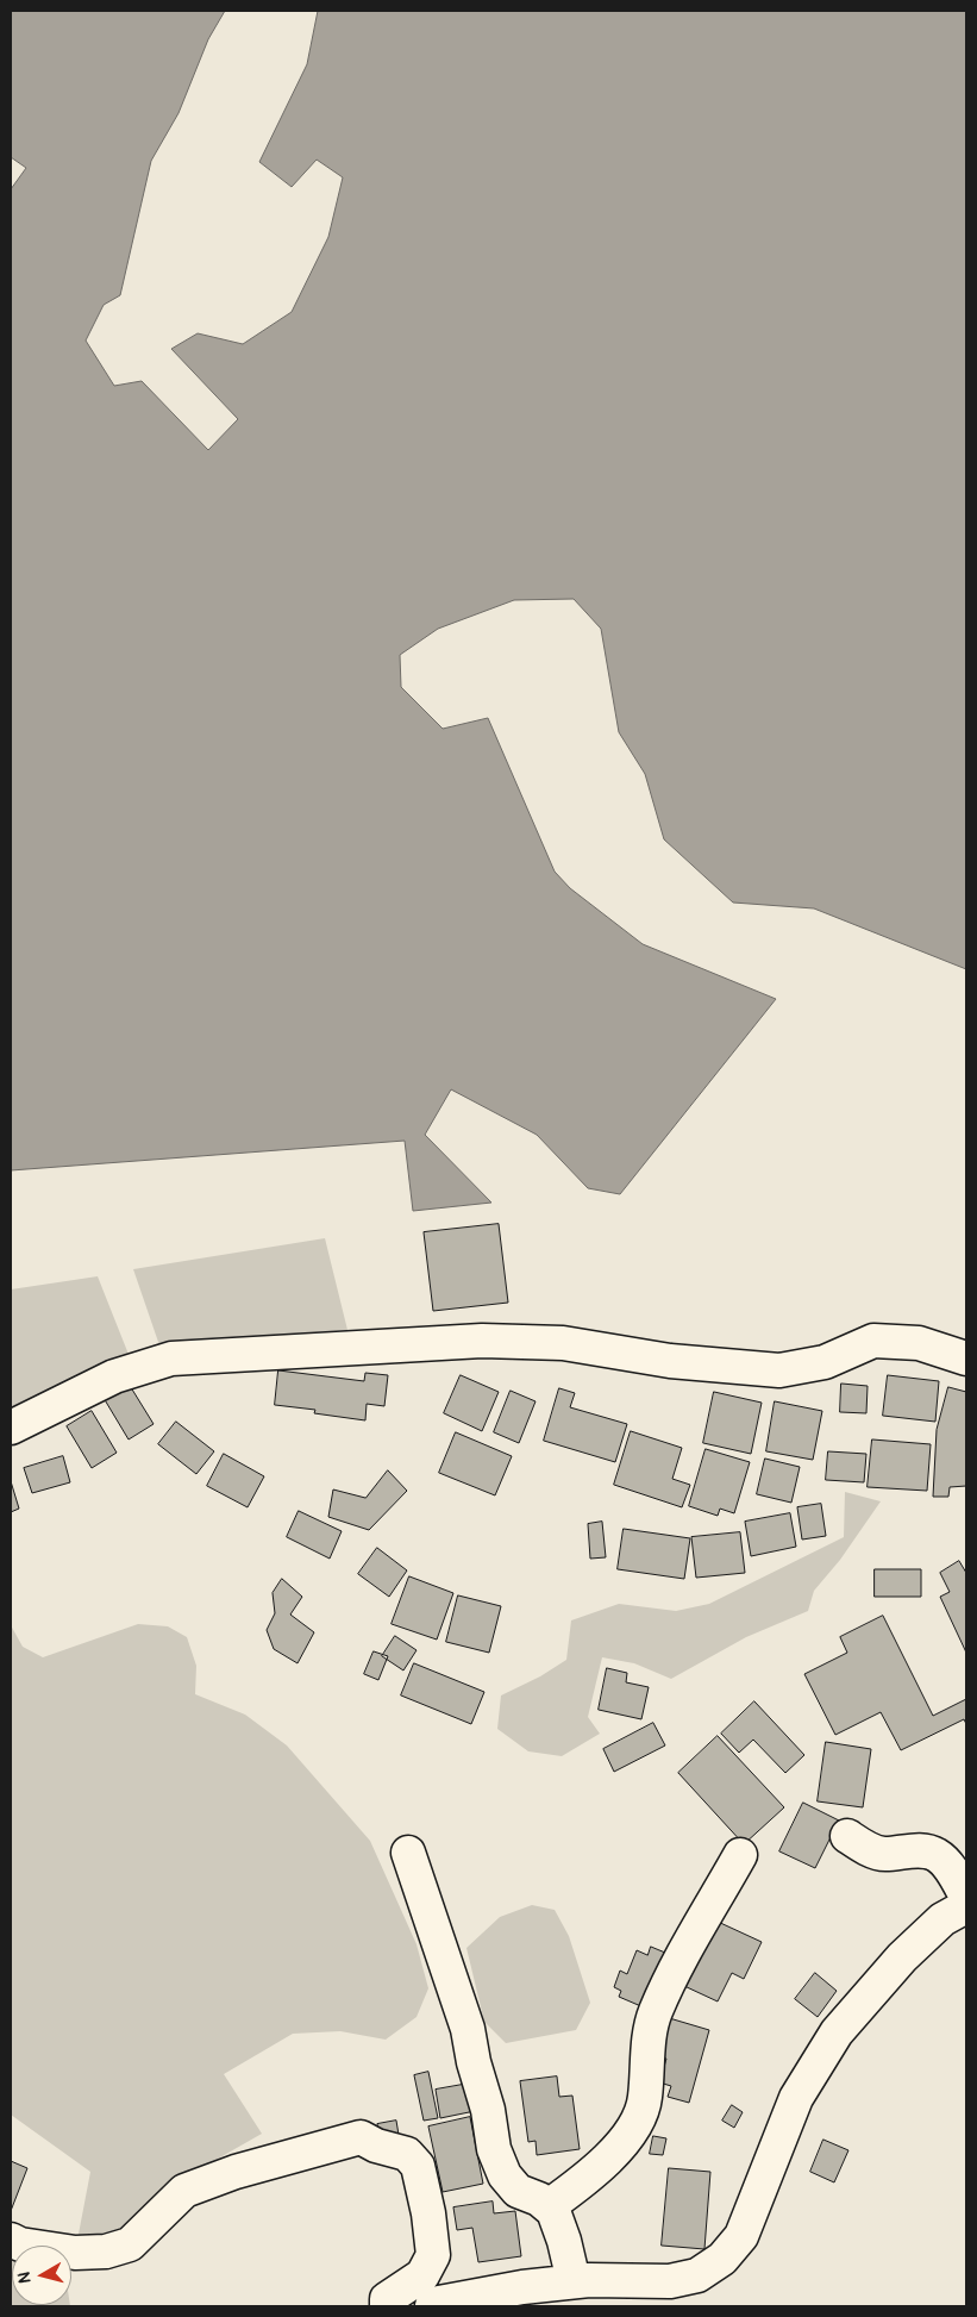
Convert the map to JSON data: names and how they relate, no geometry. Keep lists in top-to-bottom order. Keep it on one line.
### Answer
{"north":"left"}
